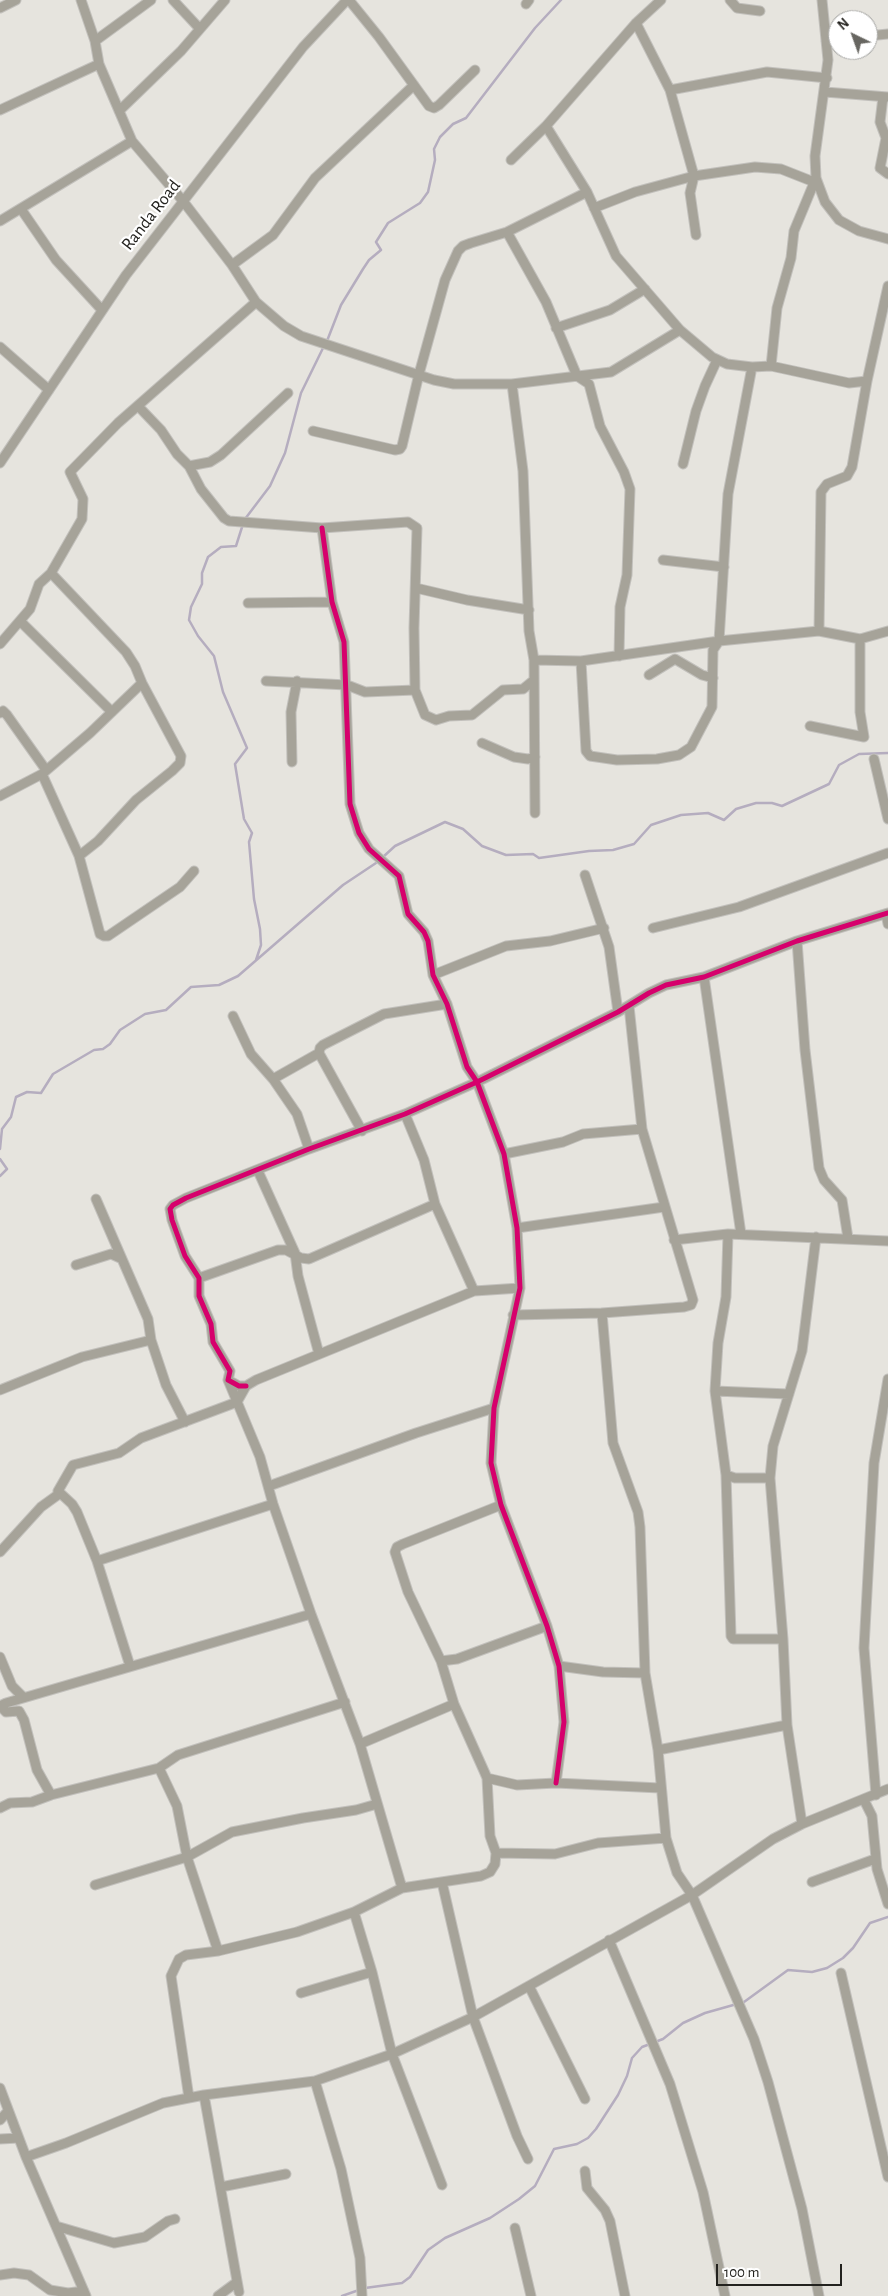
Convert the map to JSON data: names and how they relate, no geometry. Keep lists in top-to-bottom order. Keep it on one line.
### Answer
{"streets":{"street":["Randa Road"]},"scale_bar":"100 m","north":"top left"}
